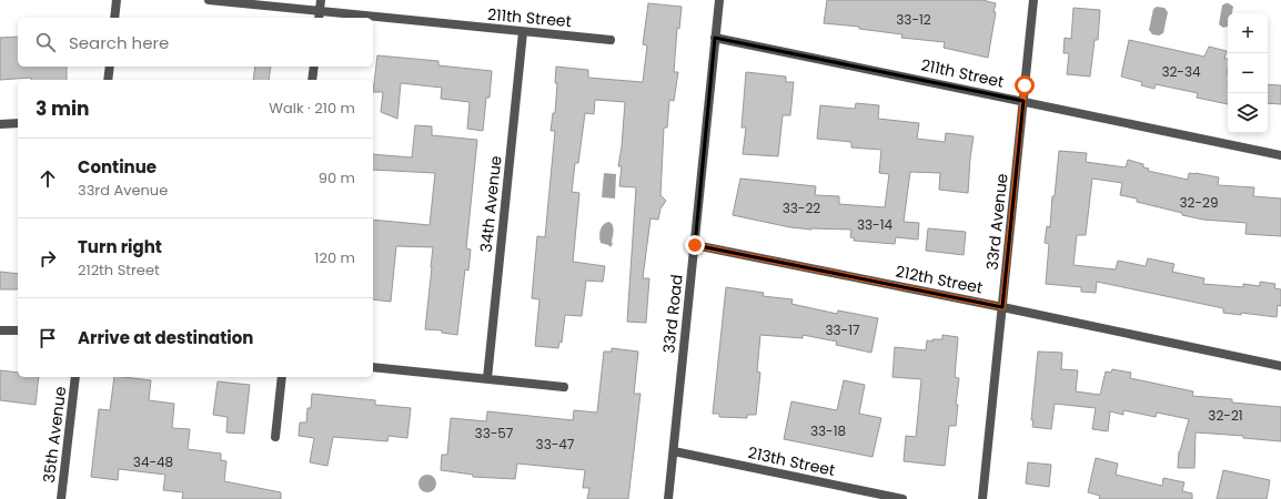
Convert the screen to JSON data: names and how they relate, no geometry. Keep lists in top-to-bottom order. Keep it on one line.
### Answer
{"streets":{"street":["211th Street","34th Avenue","33rd Avenue","212th Street","33rd Road","35th Avenue","213th Street"]},"crossings":[["211th Street","34th Avenue"],["211th Street","33rd Avenue"],["211th Street","33rd Road"],["33rd Avenue","212th Street"],["212th Street","33rd Road"],["33rd Road","213th Street"]],"house_numbers":["33-12","32-34","32-29","33-22","33-14","33-17","32-21","33-18","33-57","33-47","34-48"],"page":{"map_buttons":["+","−"],"search":"Search here","heading":["3 min","Walk · 210 m"],"list":[["Continue","33rd Avenue","90 m"],["Turn right","212th Street","120 m"],"Arrive at destination"]}}
